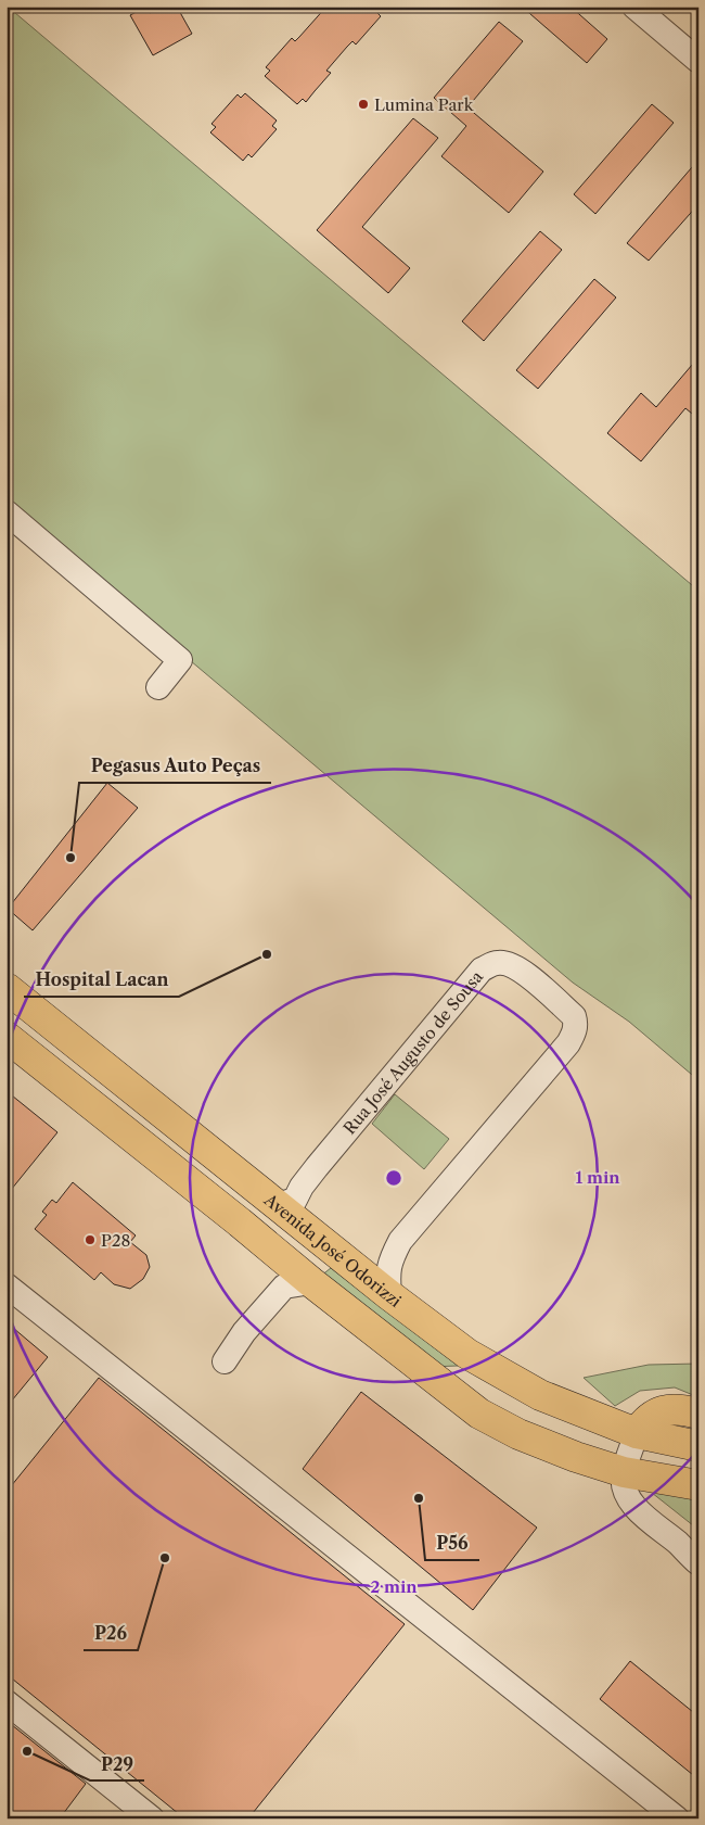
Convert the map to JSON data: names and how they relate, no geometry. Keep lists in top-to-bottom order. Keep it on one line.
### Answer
{"streets":{"main road":["Avenida José Odorizzi"],"street":["Rua José Augusto de Sousa"]},"crossings":[["Rua José Augusto de Sousa","Avenida José Odorizzi"]],"places":["Lumina Park","Pegasus Auto Peças","Hospital Lacan","P28","P56","P26","P29"],"rings":["1 min","2 min"]}
